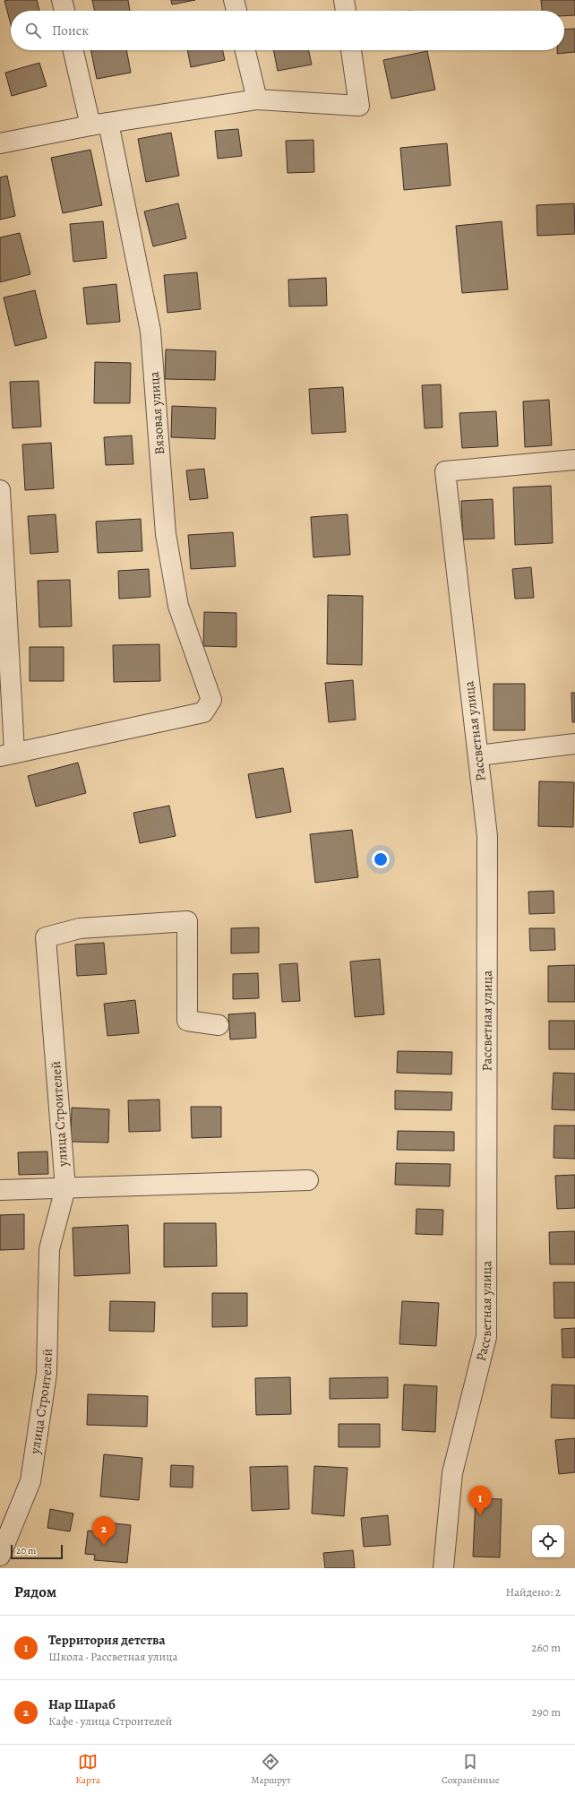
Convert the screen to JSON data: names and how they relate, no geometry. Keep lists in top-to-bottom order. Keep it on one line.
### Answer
{"streets":{"street":["Вязовая улица","Рассветная улица","улица Строителей"]},"scale_bar":"20 m","page":{"search":"Поиск","pins":["1","2"],"scale":"20 m","heading":["Рядом","Найдено: 2"],"list":[{"mark":"1","name":"Территория детства","note":"Школа · Рассветная улица","value":"260 m"},{"mark":"2","name":"Нар Шараб","note":"Кафе · улица Строителей","value":"290 m"}],"nav":["Карта","Маршрут","Сохранённые"]}}
